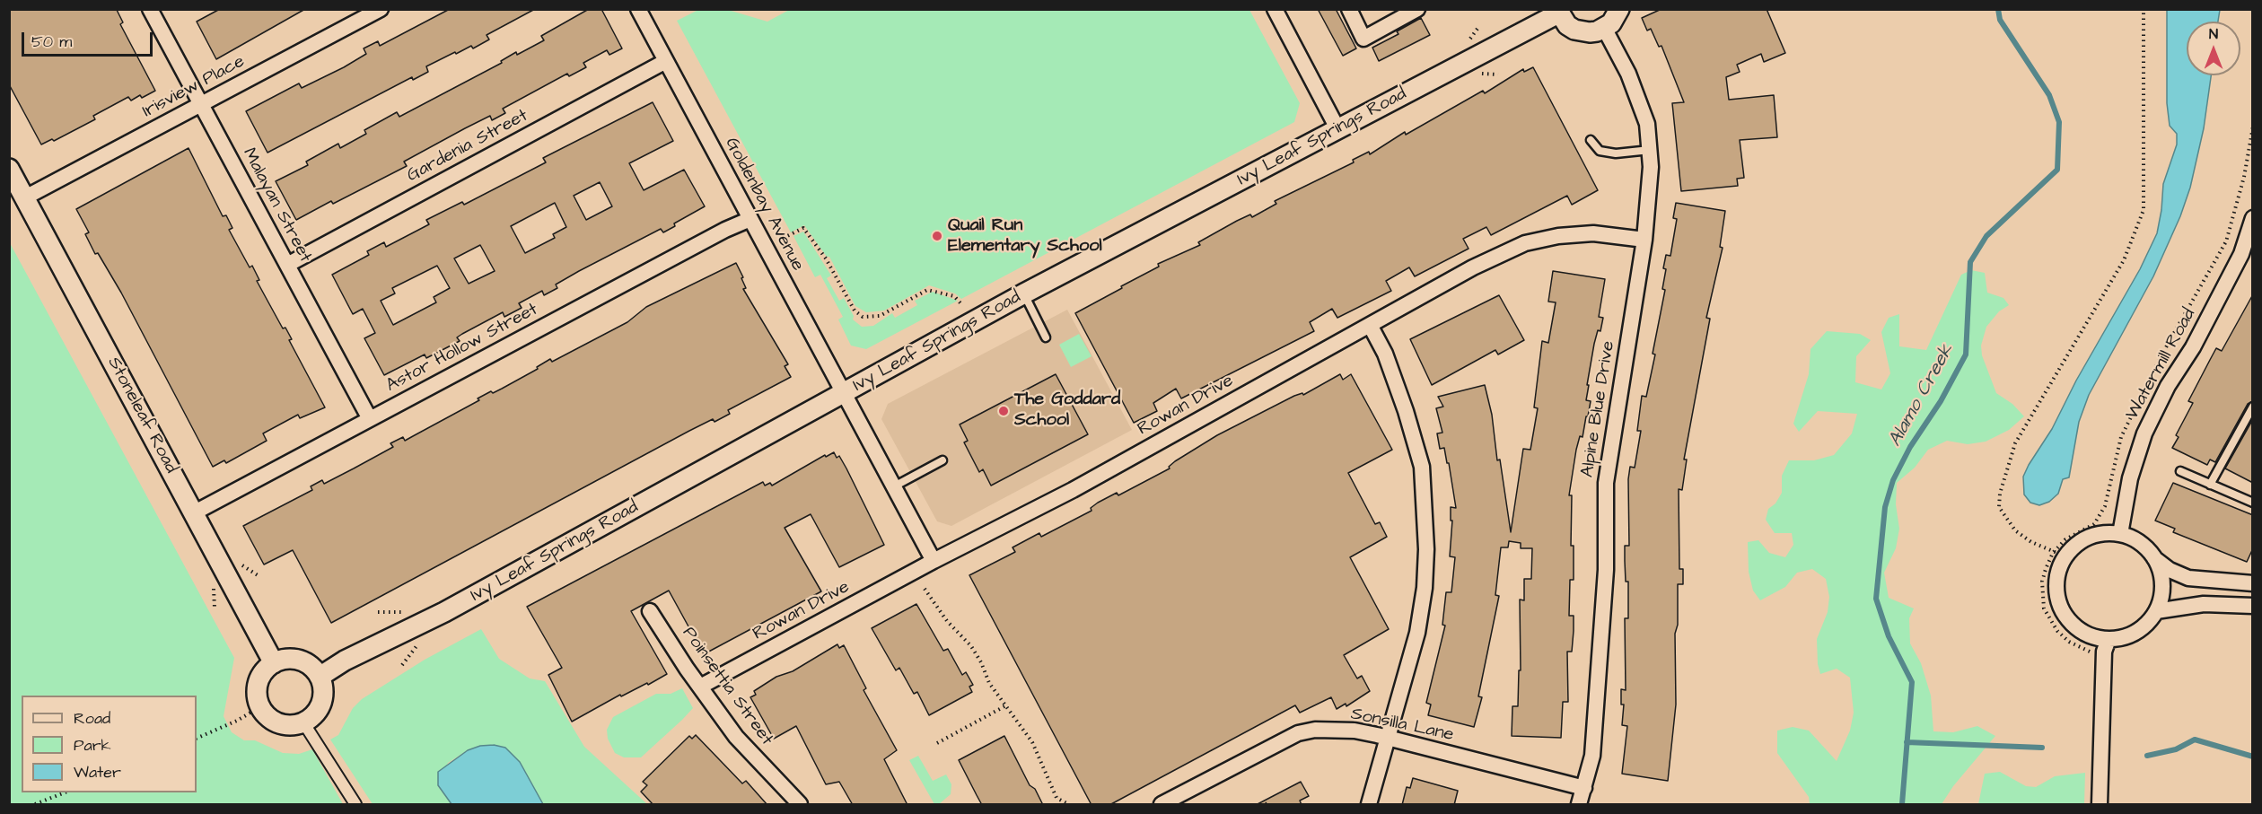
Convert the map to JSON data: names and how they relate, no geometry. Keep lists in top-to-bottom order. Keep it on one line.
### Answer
{"streets":{"street":["Irisview Place","Ivy Leaf Springs Road","Gardenia Street","Goldenbay Avenue","Malayan Street","Astor Hollow Street","Watermill Road","Rowan Drive","Alpine Blue Drive","Stoneleaf Road","Poinsettia Street","Sonsilla Lane"]},"crossings":[["Irisview Place","Malayan Street"],["Irisview Place","Stoneleaf Road"],["Ivy Leaf Springs Road","Goldenbay Avenue"],["Ivy Leaf Springs Road","Stoneleaf Road"],["Gardenia Street","Goldenbay Avenue"],["Gardenia Street","Malayan Street"],["Goldenbay Avenue","Astor Hollow Street"],["Goldenbay Avenue","Rowan Drive"],["Malayan Street","Astor Hollow Street"],["Astor Hollow Street","Stoneleaf Road"],["Rowan Drive","Alpine Blue Drive"],["Rowan Drive","Poinsettia Street"],["Alpine Blue Drive","Sonsilla Lane"]],"water":["Alamo Creek"],"places":["Quail Run Elementary School","The Goddard School"],"legend":["Road","Park","Water"],"scale_bar":"50 m","north":"top"}
